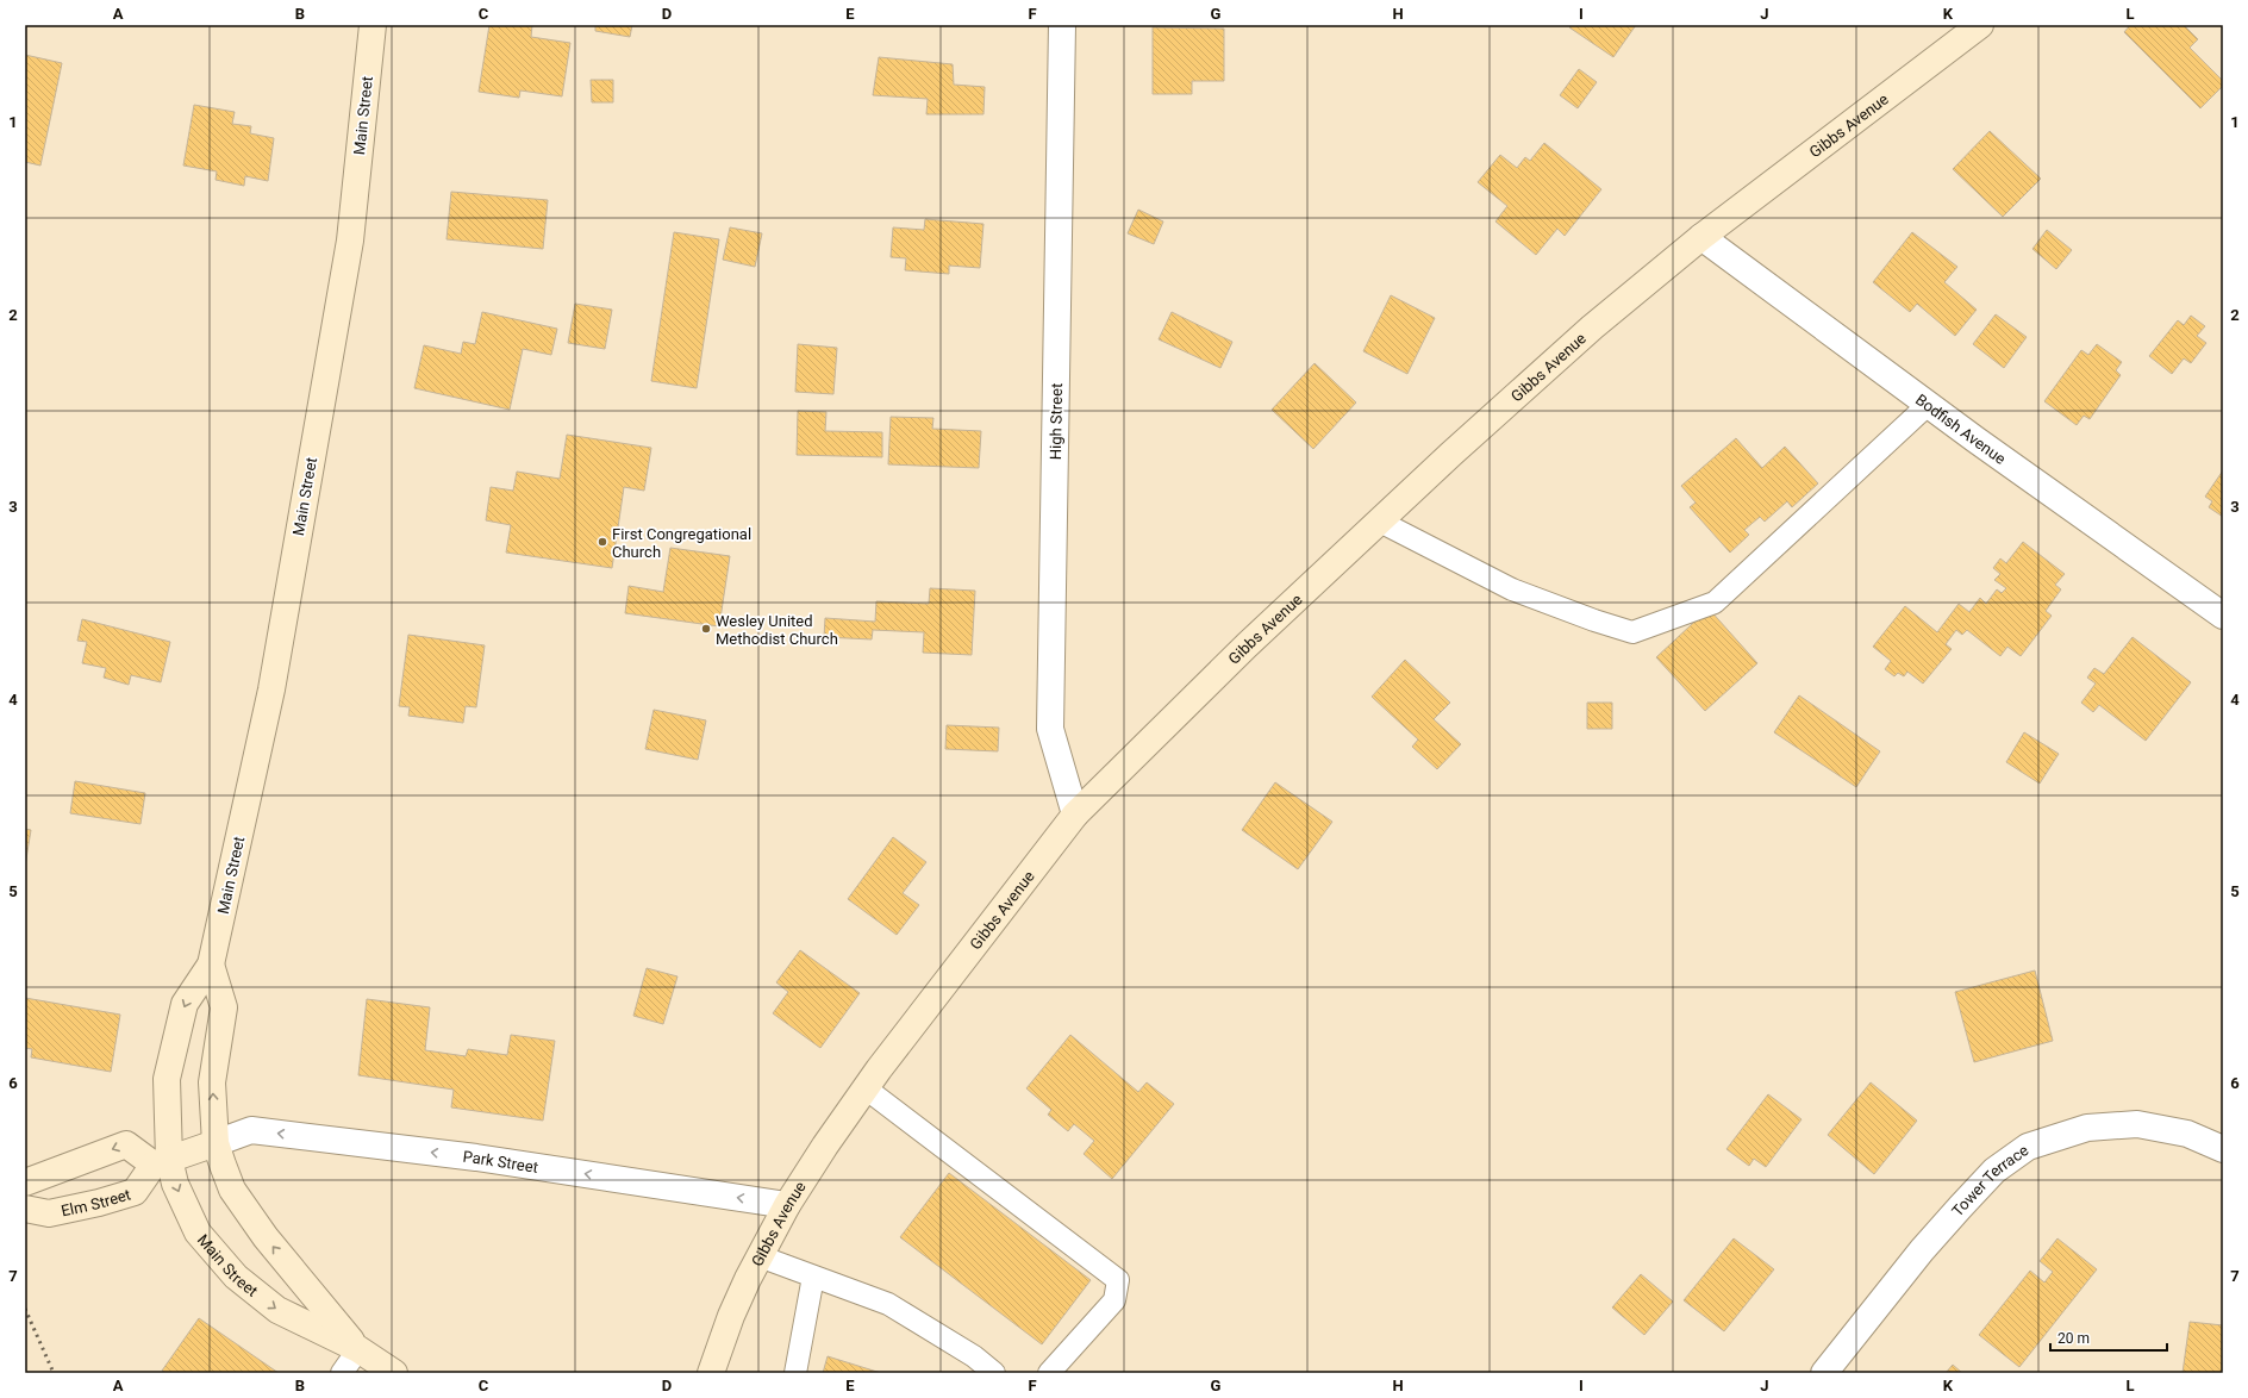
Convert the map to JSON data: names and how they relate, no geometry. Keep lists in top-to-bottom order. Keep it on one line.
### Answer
{"streets":{"main road":["Main Street","Gibbs Avenue","Elm Street"],"street":["High Street","Bodfish Avenue","Park Street","Tower Terrace"]},"crossings":[["Main Street","Park Street"],["Main Street","Elm Street"],["Gibbs Avenue","High Street"],["Gibbs Avenue","Bodfish Avenue"],["Gibbs Avenue","Park Street"]],"one_way":["Park Street"],"places":["First Congregational Church","Wesley United Methodist Church"],"scale_bar":"20 m","grid":{"columns":["A","B","C","D","E","F","G","H","I","J","K","L"],"rows":["1","2","3","4","5","6","7"]}}
